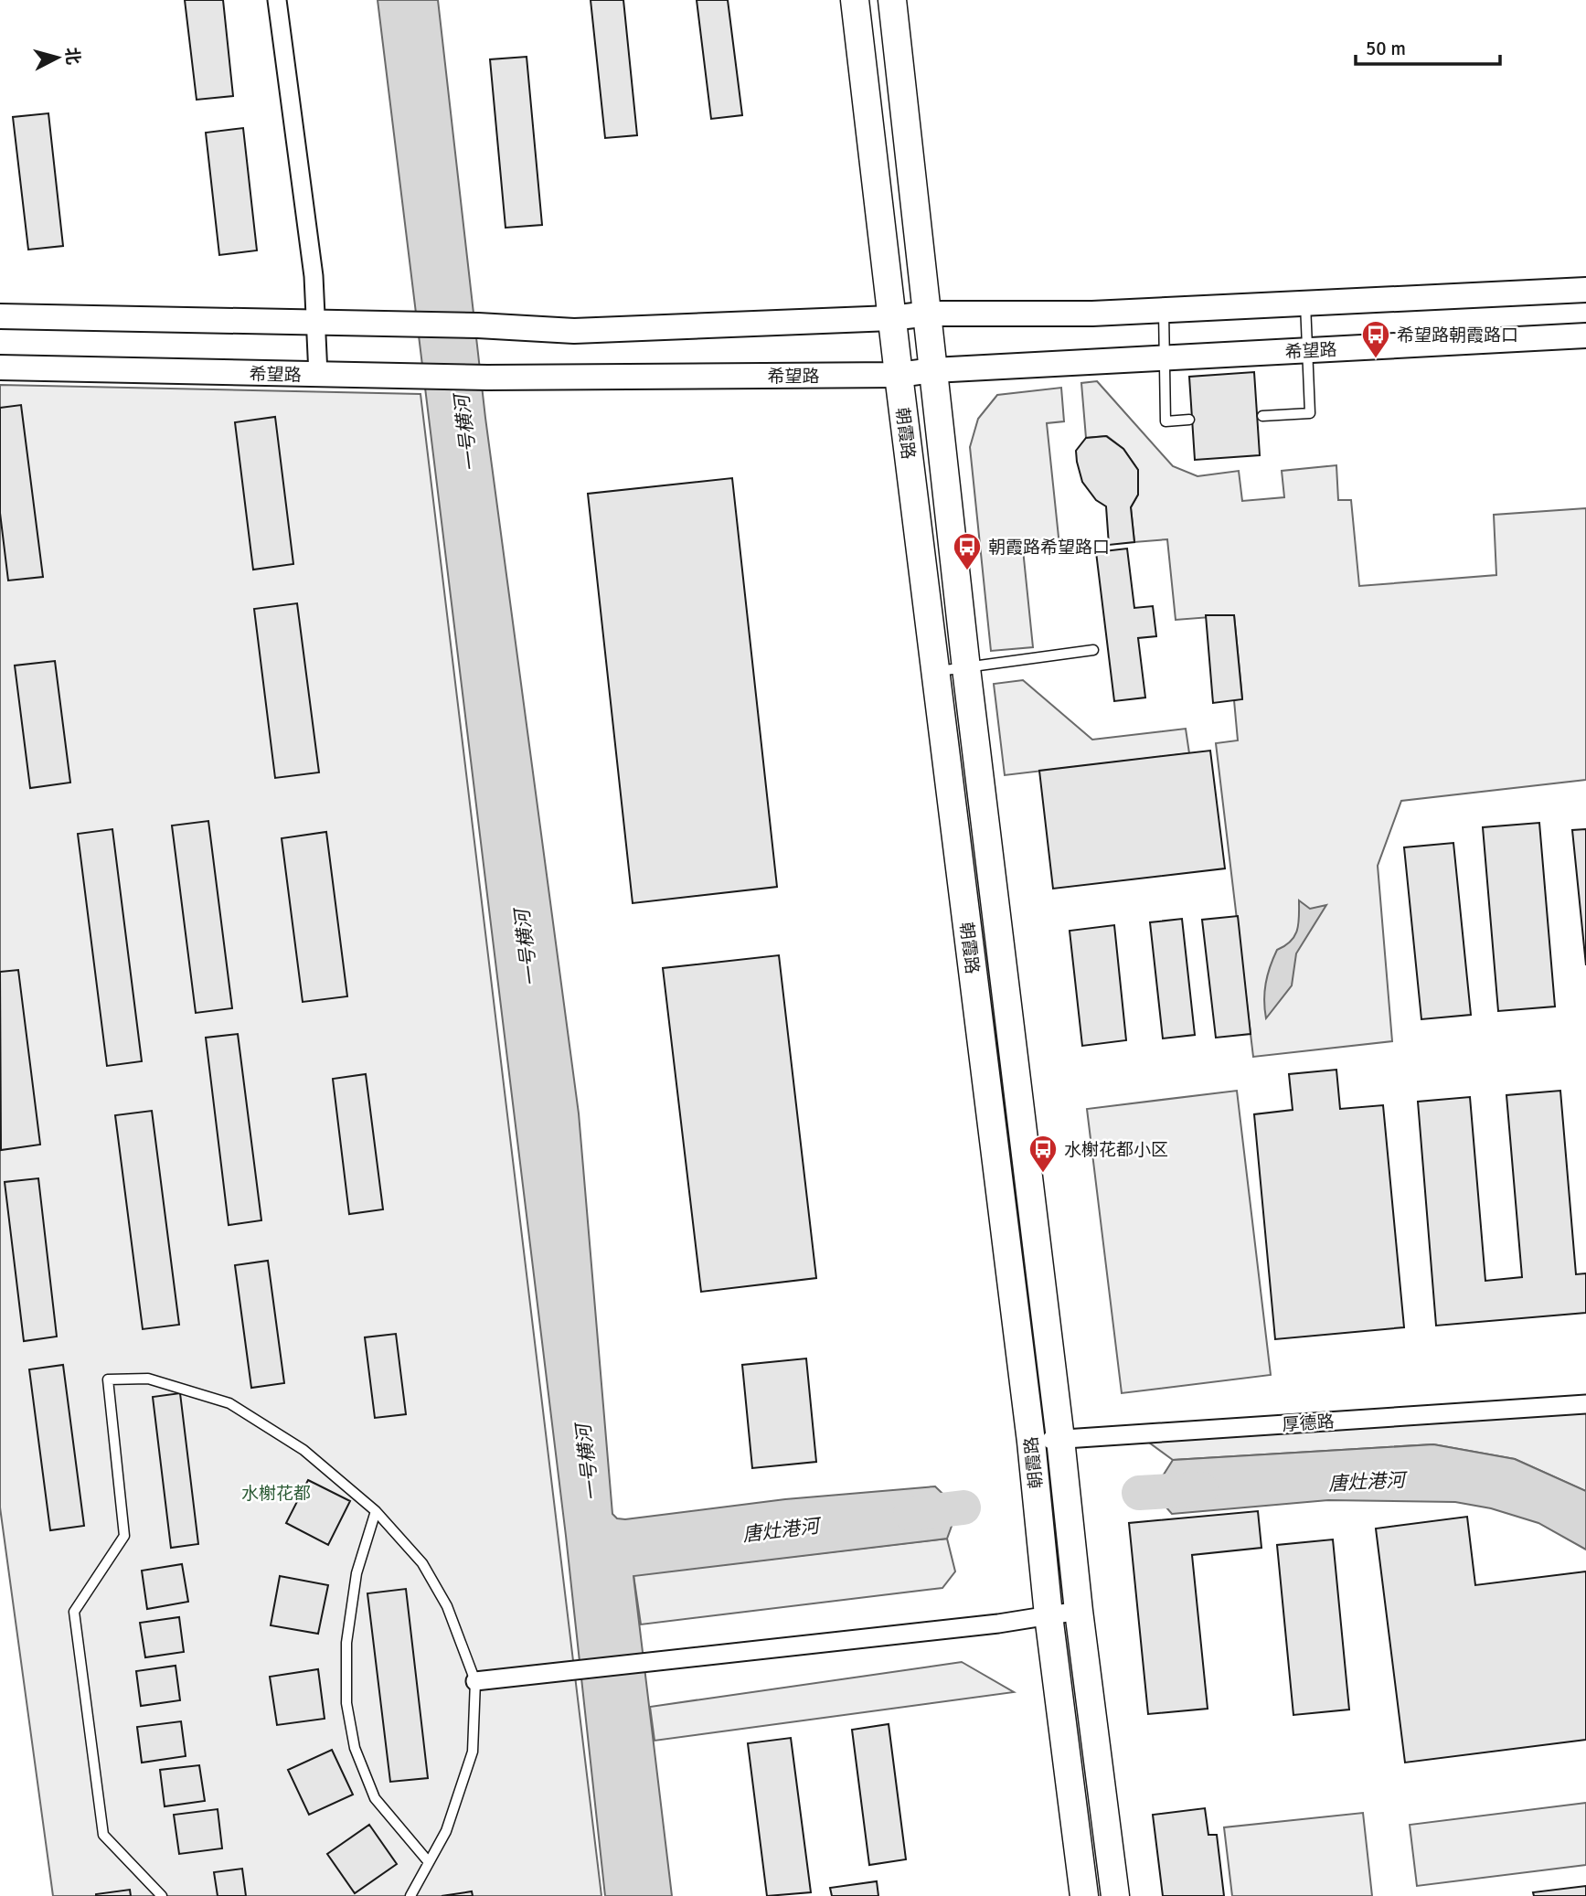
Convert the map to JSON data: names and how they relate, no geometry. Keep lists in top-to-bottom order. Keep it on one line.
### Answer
{"streets":{"main road":["希望路","朝霞路"],"street":["厚德路"]},"crossings":[["希望路","朝霞路"],["朝霞路","厚德路"]],"water":["一号横河","唐灶港河"],"parks":["水榭花都"],"places":{"bus stop":["希望路朝霞路口","朝霞路希望路口","水榭花都小区"]},"scale_bar":"50 m","north":"right"}
